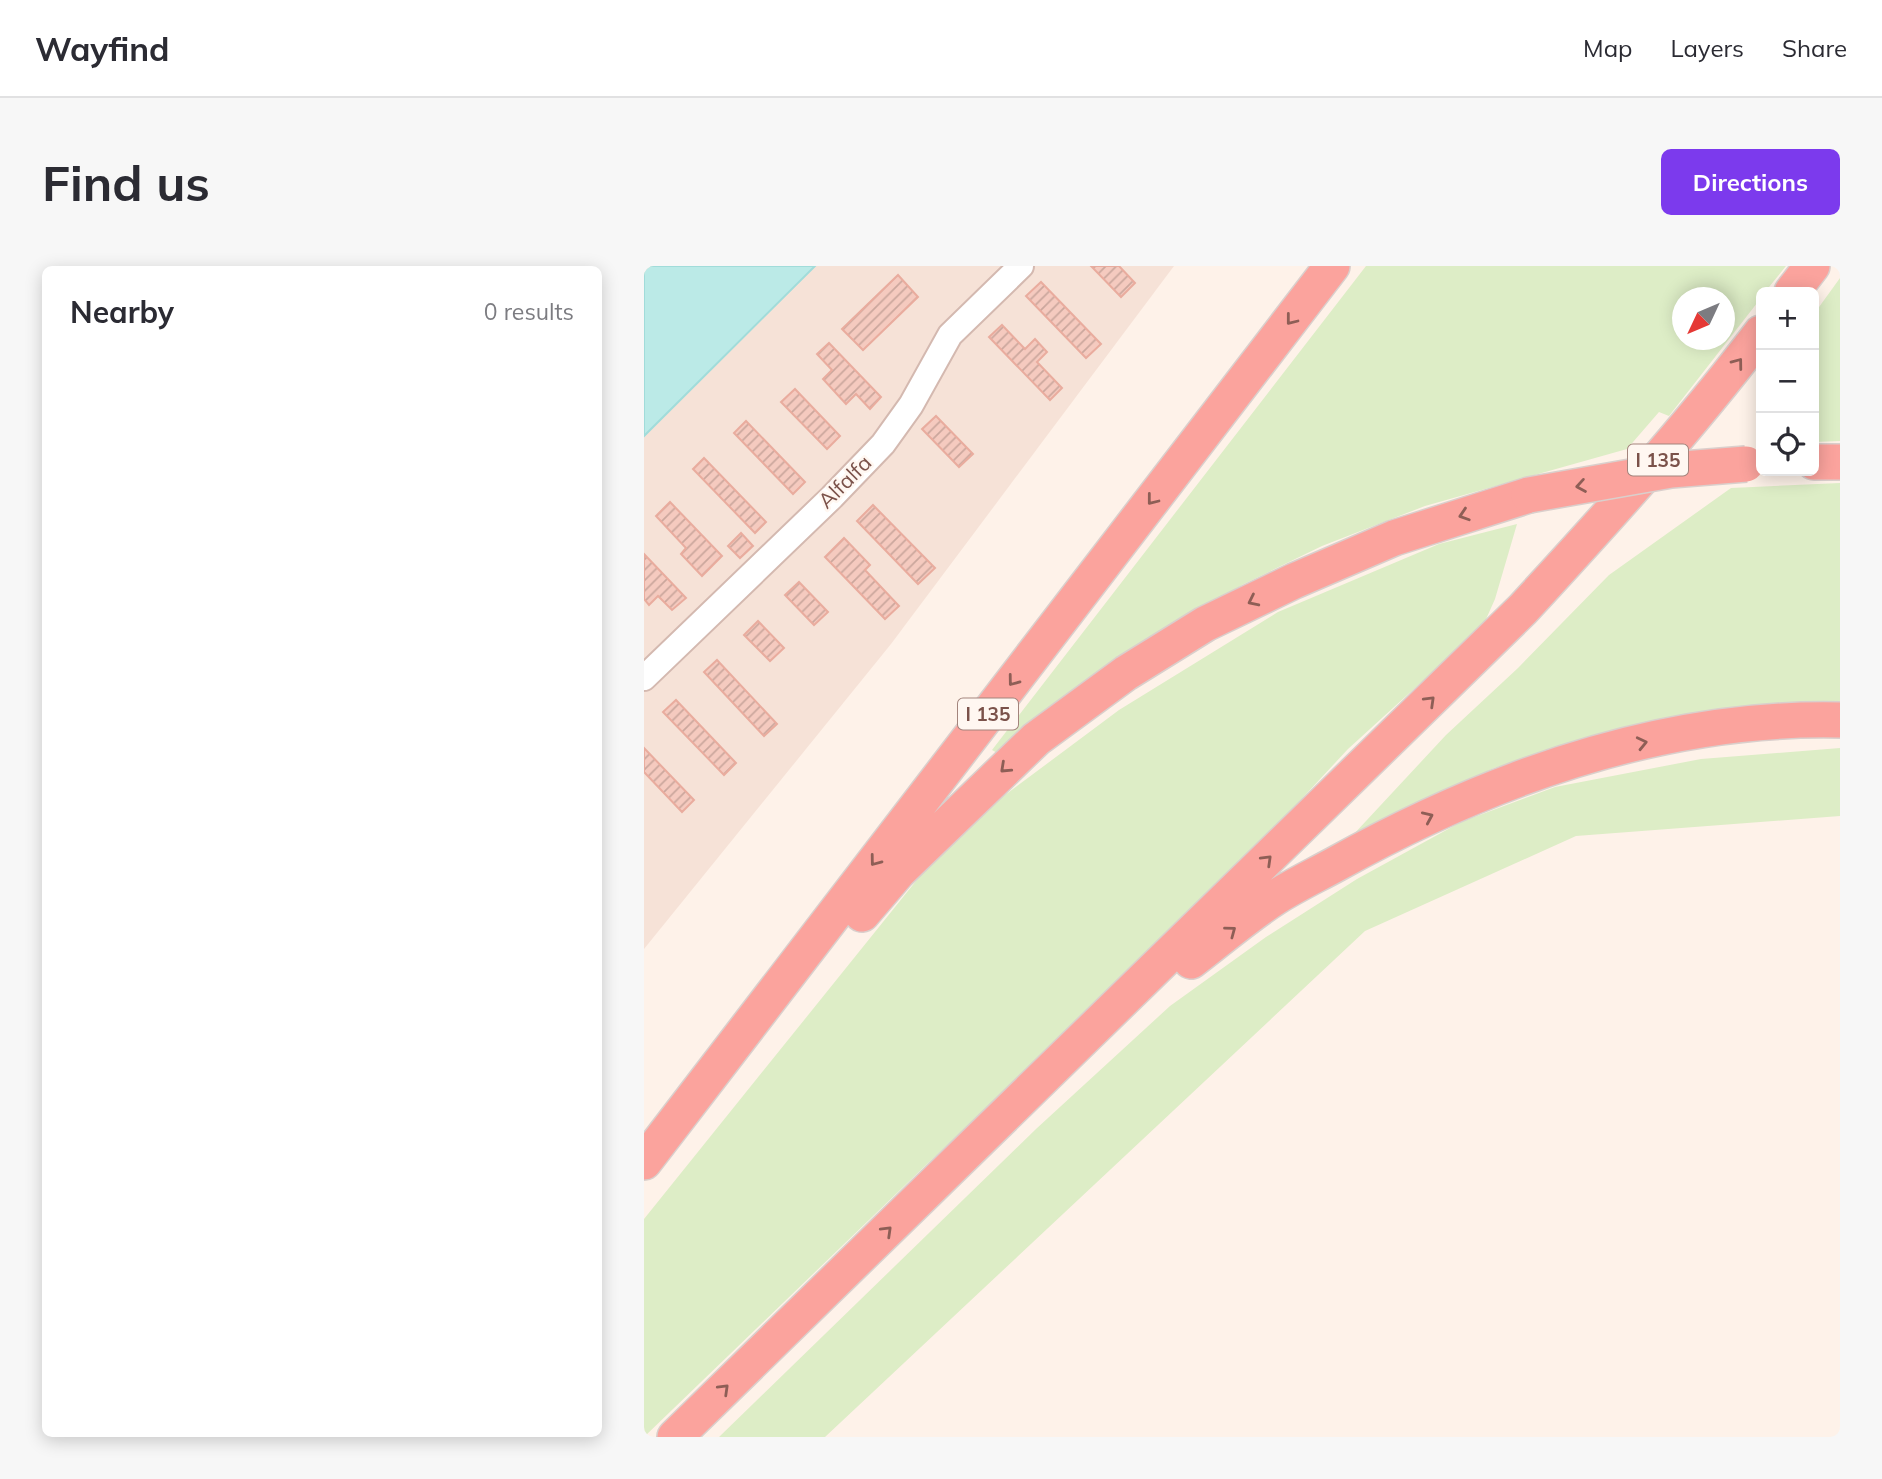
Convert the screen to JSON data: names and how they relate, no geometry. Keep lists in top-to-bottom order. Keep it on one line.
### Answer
{"streets":{"highway":["I 135"],"lane":["Alfalfa"]},"north":"bottom left","page":{"header":"Wayfind","nav":["Map","Layers","Share"],"buttons":"Directions","title":"Find us","heading":["Nearby","0 results"],"map_buttons":["+","−"]}}
